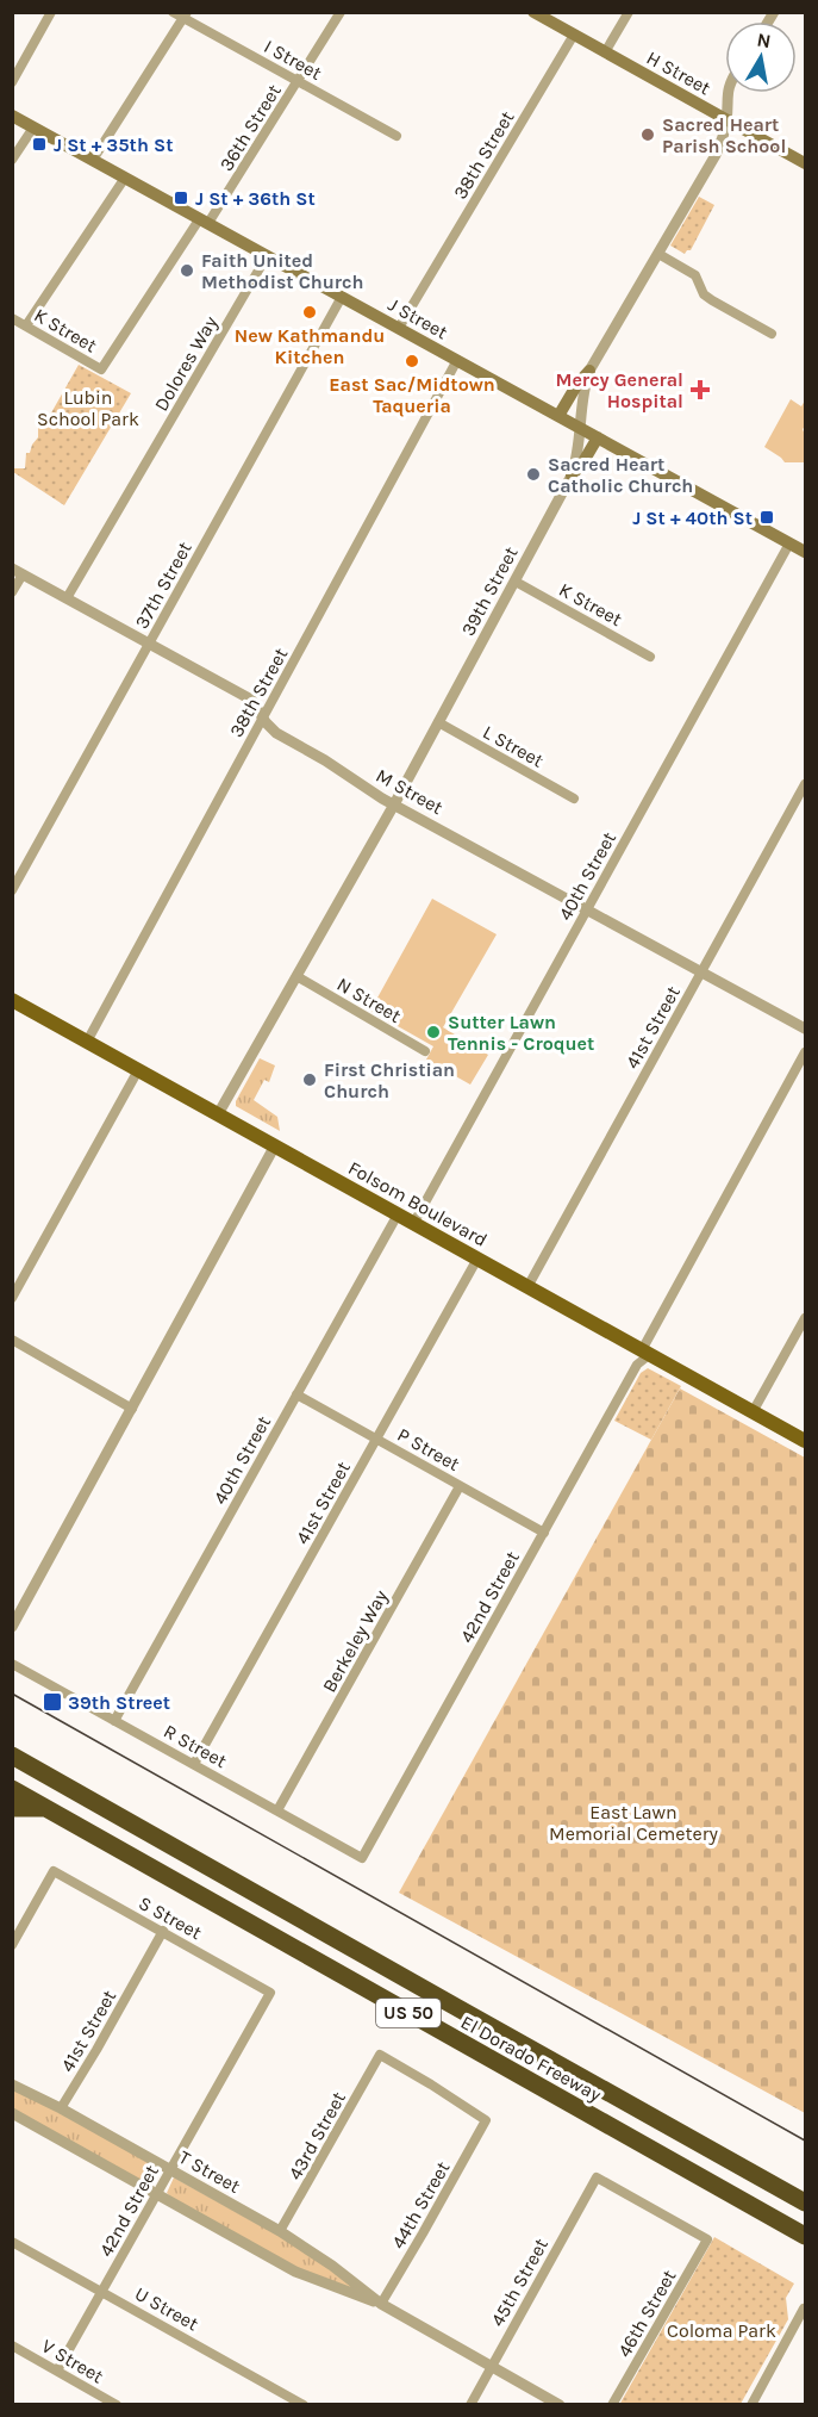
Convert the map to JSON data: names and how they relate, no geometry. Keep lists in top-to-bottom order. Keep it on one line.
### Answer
{"streets":{"highway":["US 50","El Dorado Freeway"],"main road":["H Street","J Street","Folsom Boulevard"],"street":["I Street","36th Street","38th Street","K Street","Dolores Way","37th Street","39th Street","L Street","M Street","40th Street","N Street","41st Street","P Street","42nd Street","Berkeley Way","R Street","S Street","43rd Street","T Street","44th Street","45th Street","U Street","46th Street","V Street"]},"crossings":[["I Street","36th Street"],["H Street","38th Street"],["H Street","39th Street"],["36th Street","J Street"],["36th Street","K Street"],["38th Street","J Street"],["38th Street","M Street"],["38th Street","Folsom Boulevard"],["J Street","Dolores Way"],["J Street","37th Street"],["J Street","39th Street"],["J Street","40th Street"],["K Street","39th Street"],["Dolores Way","M Street"],["37th Street","M Street"],["39th Street","L Street"],["39th Street","M Street"],["39th Street","N Street"],["39th Street","Folsom Boulevard"],["M Street","40th Street"],["M Street","41st Street"],["40th Street","Folsom Boulevard"],["40th Street","P Street"],["40th Street","R Street"],["41st Street","Folsom Boulevard"],["41st Street","P Street"],["41st Street","R Street"],["41st Street","S Street"],["41st Street","T Street"],["Folsom Boulevard","42nd Street"],["P Street","42nd Street"],["P Street","Berkeley Way"],["42nd Street","R Street"],["42nd Street","S Street"],["42nd Street","T Street"],["42nd Street","U Street"],["42nd Street","V Street"],["Berkeley Way","R Street"],["43rd Street","T Street"],["43rd Street","44th Street"],["T Street","44th Street"],["T Street","45th Street"],["45th Street","46th Street"]],"parks":["Lubin School Park","East Lawn Memorial Cemetery","Coloma Park"],"places":{"other":["Sacred Heart Parish School","Faith United Methodist Church","New Kathmandu Kitchen","East Sac/Midtown Taqueria","Sacred Heart Catholic Church","Sutter Lawn Tennis - Croquet","First Christian Church"],"transit":["J St + 35th St","J St + 36th St","J St + 40th St","39th Street"],"health":["Mercy General Hospital"]},"north":"top"}
